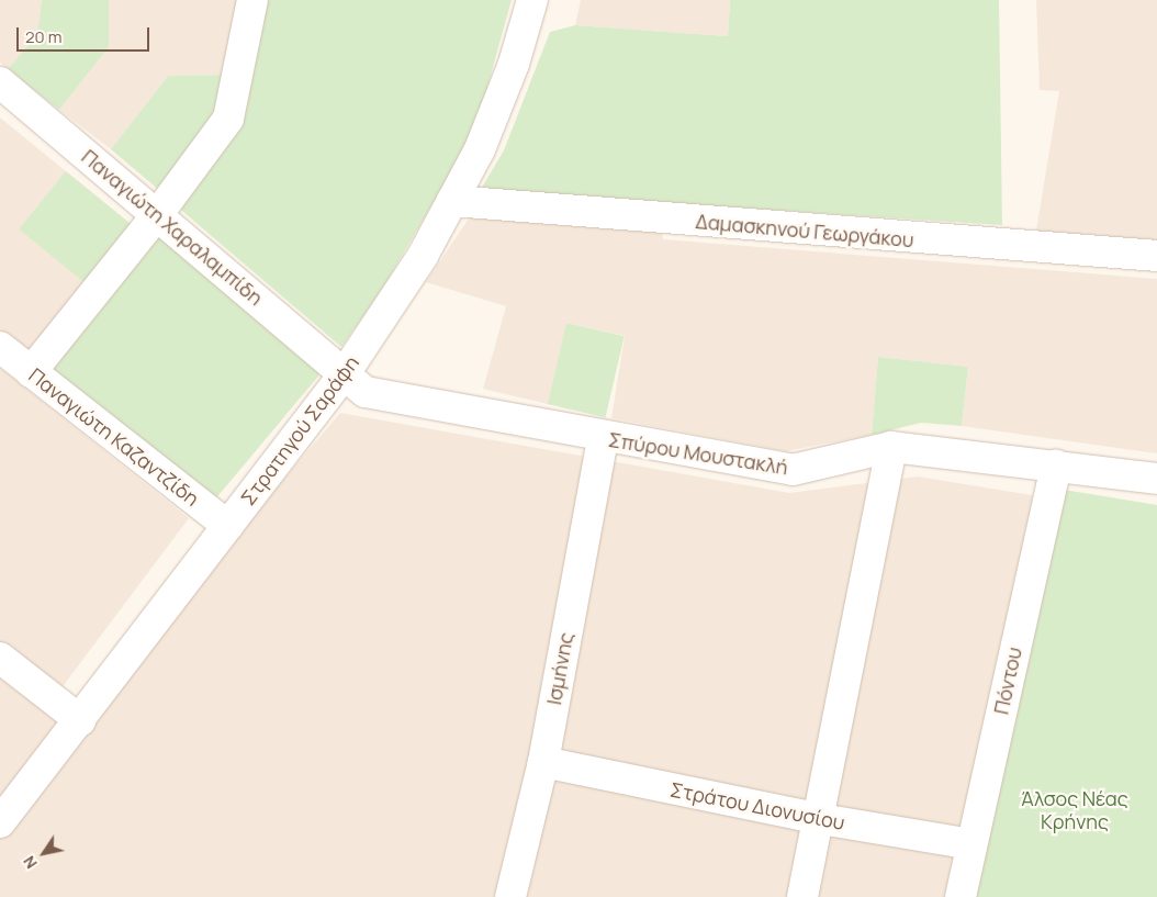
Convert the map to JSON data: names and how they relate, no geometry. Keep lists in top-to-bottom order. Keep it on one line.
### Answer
{"streets":{"street":["Παναγιώτη Χαραλαμπίδη","Δαμασκηνού Γεωργάκου","Στρατηγού Σαράφη","Παναγιώτη Καζαντζίδη","Σπύρου Μουστακλή","Ισμήνης","Πόντου","Στράτου Διονυσίου"]},"crossings":[["Παναγιώτη Χαραλαμπίδη","Στρατηγού Σαράφη"],["Παναγιώτη Χαραλαμπίδη","Σπύρου Μουστακλή"],["Δαμασκηνού Γεωργάκου","Στρατηγού Σαράφη"],["Στρατηγού Σαράφη","Παναγιώτη Καζαντζίδη"],["Στρατηγού Σαράφη","Σπύρου Μουστακλή"],["Σπύρου Μουστακλή","Ισμήνης"],["Σπύρου Μουστακλή","Πόντου"],["Ισμήνης","Στράτου Διονυσίου"],["Πόντου","Στράτου Διονυσίου"]],"parks":["Άλσος Νέας Κρήνης"],"scale_bar":"20 m","north":"bottom left"}
